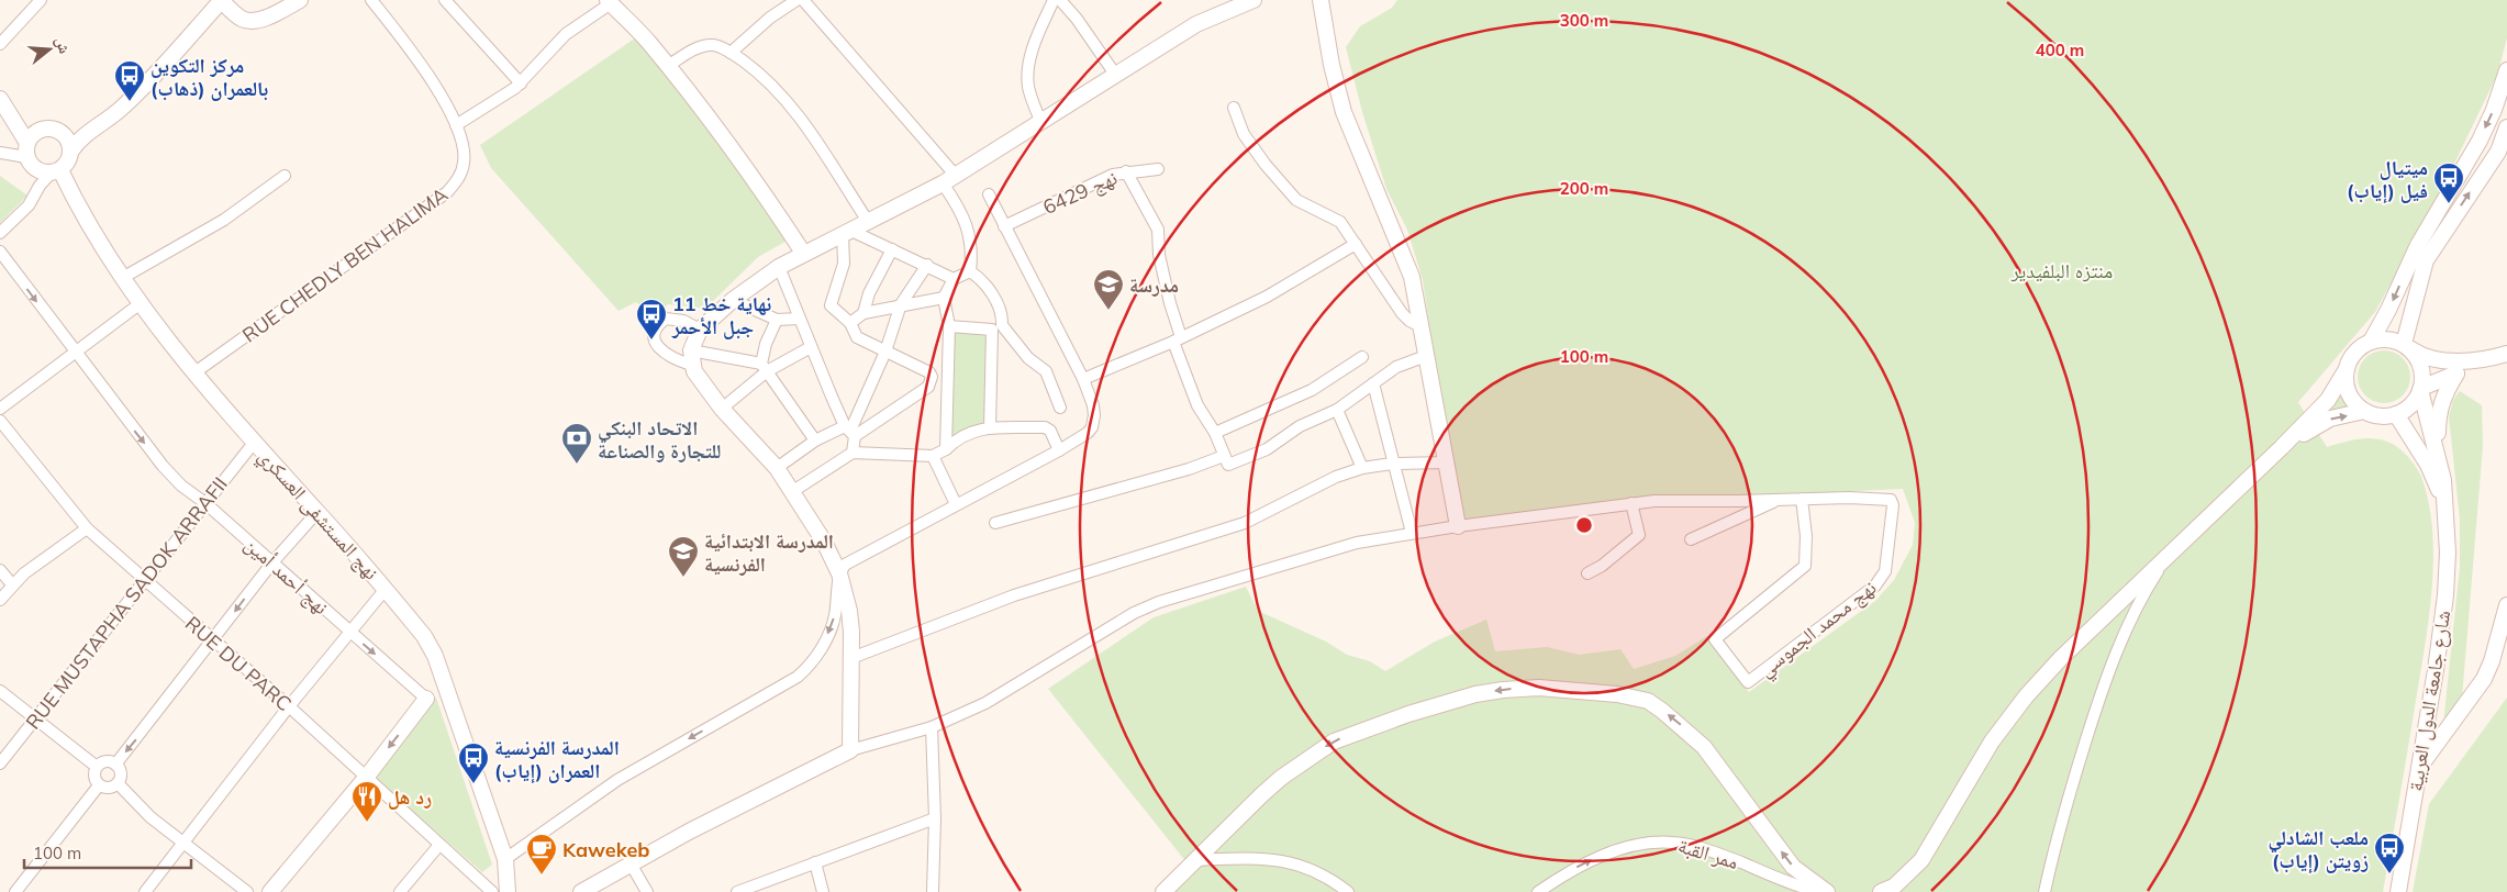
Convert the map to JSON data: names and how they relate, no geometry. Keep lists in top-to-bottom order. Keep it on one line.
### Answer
{"streets":{"street":["نهج 6429","RUE CHEDLY BEN HALIMA","نهج المستشفى العسكري","نهج أحمد أمين","RUE MUSTAPHA SADOK ARRAFII","نهج محمد الجموسي","RUE DU PARC","شارع جامعة الدول العربية","ممر القبة"]},"crossings":[["RUE CHEDLY BEN HALIMA","نهج المستشفى العسكري"],["نهج المستشفى العسكري","RUE MUSTAPHA SADOK ARRAFII"],["نهج أحمد أمين","RUE MUSTAPHA SADOK ARRAFII"],["نهج أحمد أمين","RUE DU PARC"],["RUE MUSTAPHA SADOK ARRAFII","RUE DU PARC"]],"one_way":["نهج أحمد أمين","ممر القبة"],"parks":["منتزه البلفيدير"],"places":{"bus stop":["مركز التكوين بالعمران (ذهاب)","ميتيال فيل (إياب)","نهاية خط 11 جبل الأحمر","المدرسة الفرنسية العمران (إياب)","ملعب الشادلي زويتن (إياب)"],"school or university":["مدرسة","المدرسة الابتدائية الفرنسية"],"bank":["الاتحاد البنكي للتجارة والصناعة"],"restaurant":["رد هل"],"cafe":["Kawekeb"]},"scale_bar":"100 m","north":"right","rings":["300 m","400 m","200 m","100 m"]}
